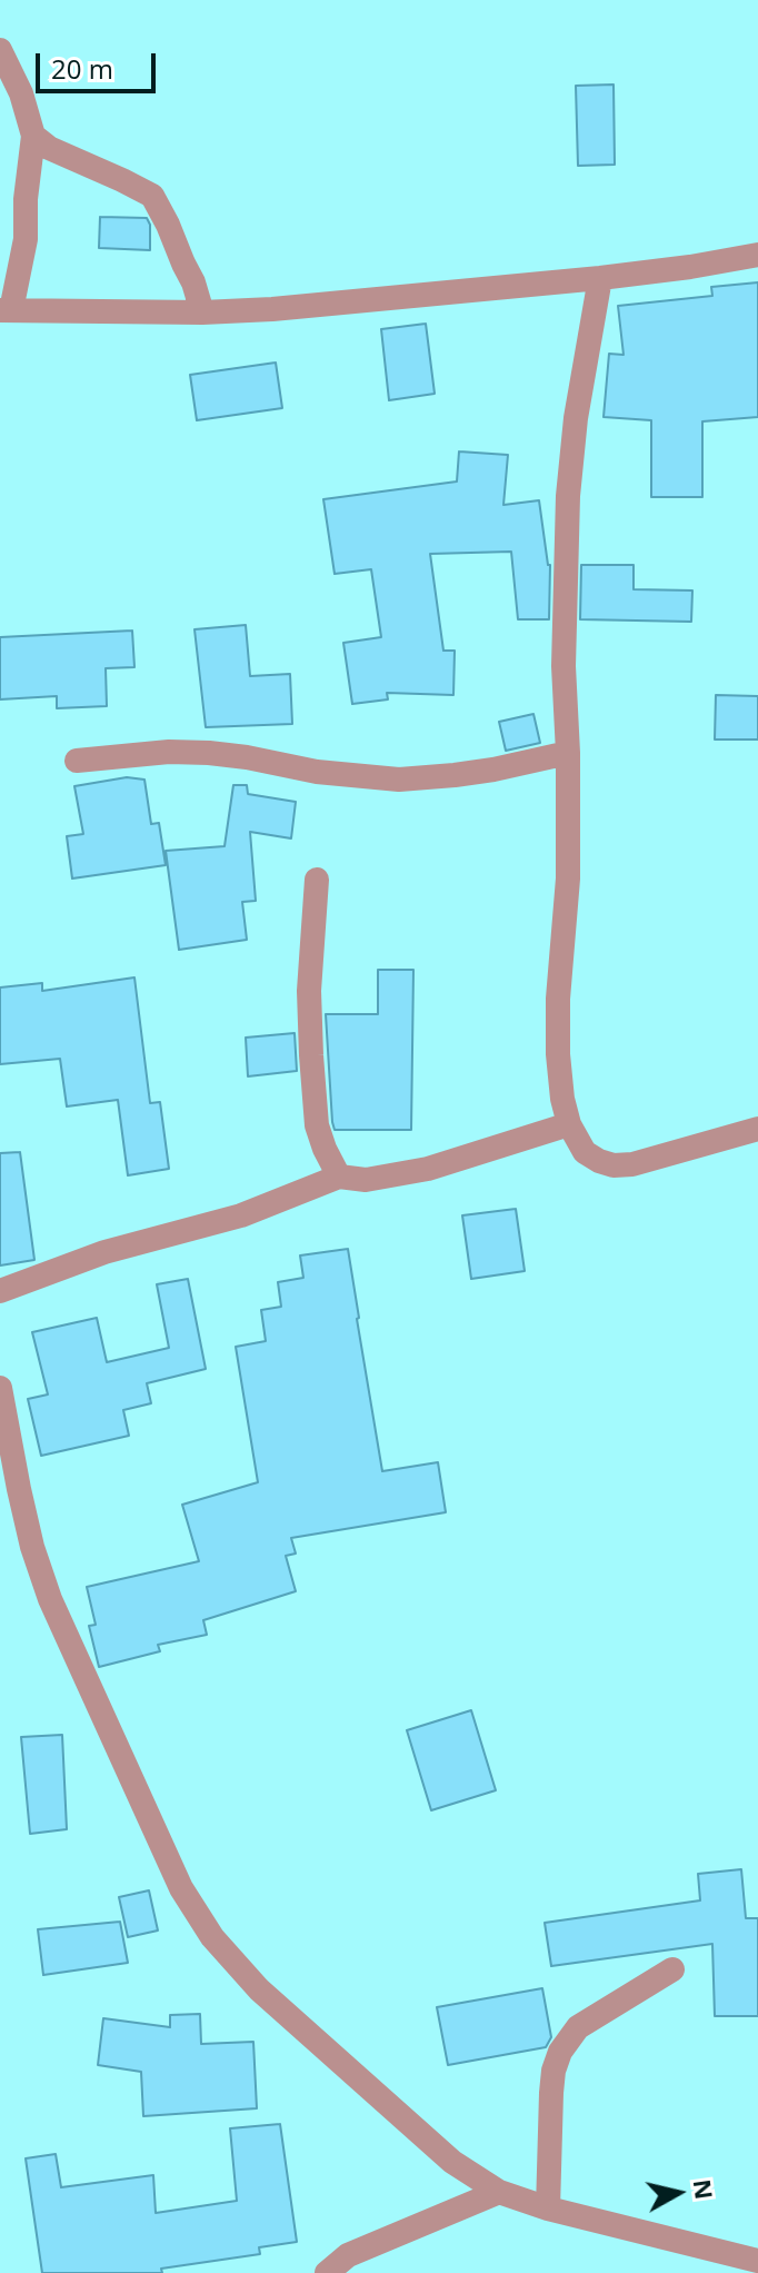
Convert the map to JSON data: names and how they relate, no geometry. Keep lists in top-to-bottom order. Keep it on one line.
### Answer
{"scale_bar":"20 m","north":"right"}
